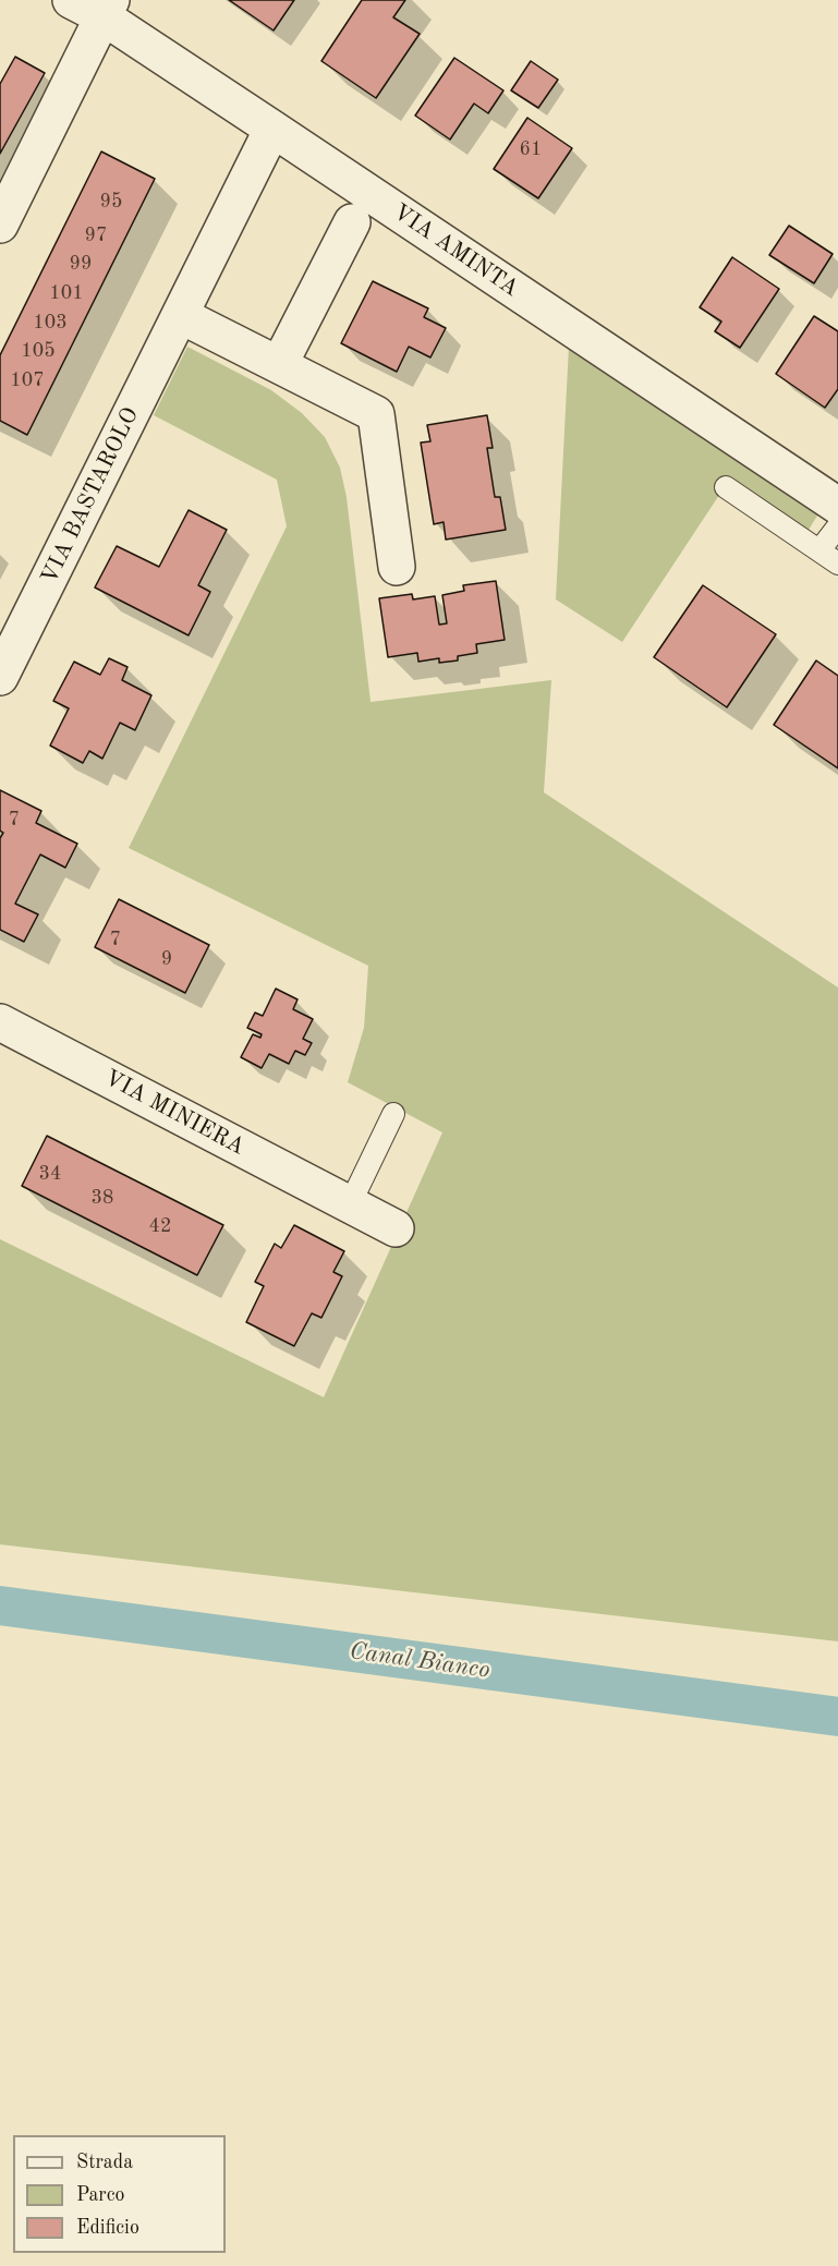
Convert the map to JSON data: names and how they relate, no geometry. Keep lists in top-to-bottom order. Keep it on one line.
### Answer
{"streets":{"street":["VIA AMINTA","VIA BASTAROLO","VIA MINIERA"]},"crossings":[["VIA AMINTA","VIA BASTAROLO"]],"water":["Canal Bianco"],"house_numbers":["61","95","97","99","101","103","105","107","7","7","9","34","38","42"],"legend":["Strada","Parco","Edificio"]}
